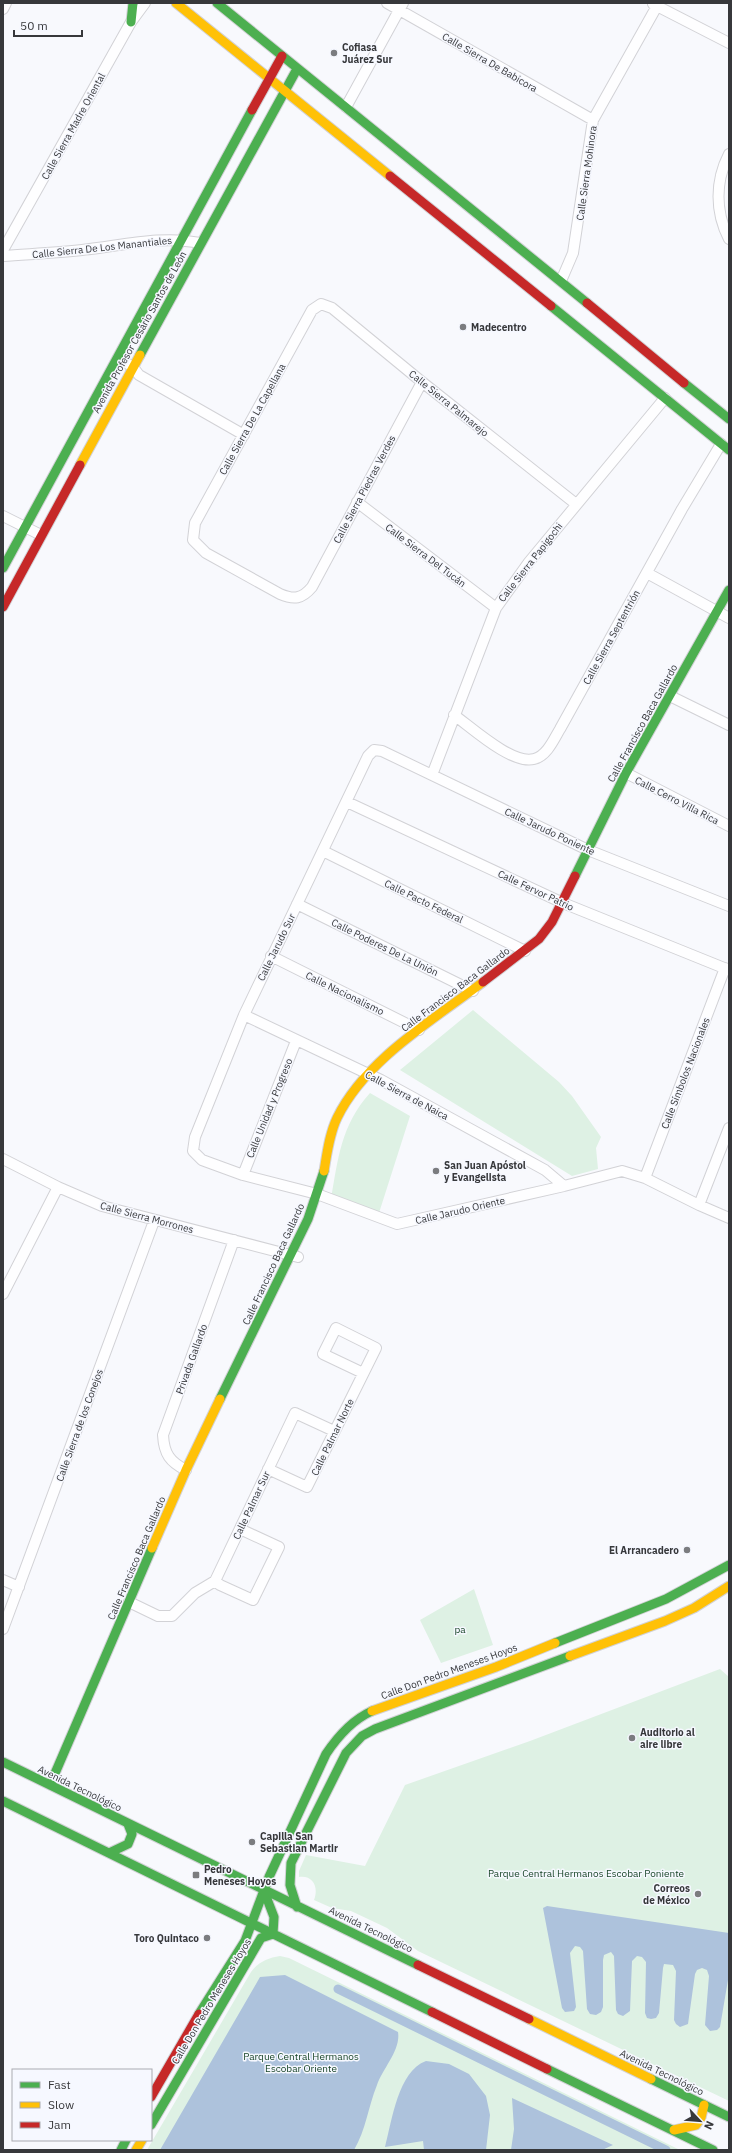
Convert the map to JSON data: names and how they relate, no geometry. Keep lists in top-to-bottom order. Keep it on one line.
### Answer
{"streets":{"street":["Calle Sierra De Babicora","Calle Sierra Madre Oriental","Calle Sierra Mohinora","Calle Sierra De Los Manantiales","Avenida Profesor Cesário Santos de León","Calle Sierra Palmarejo","Calle Sierra De La Capellana","Calle Sierra Piedras Verdes","Calle Sierra Del Tucán","Calle Sierra Papigochi","Calle Sierra Septentrión","Calle Francisco Baca Gallardo","Calle Cerro Villa Rica","Calle Jarudo Poniente","Calle Fervor Patrio","Calle Pacto Federal","Calle Jarudo Sur","Calle Poderes De La Unión","Calle Nacionalismo","Calle Símbolos Nacionales","Calle Sierra de Naica","Calle Unidad y Progreso","Calle Jarudo Oriente","Calle Sierra Morrones","Privada Gallardo","Calle Sierra de los Conejos","Calle Palmar Norte","Calle Palmar Sur","Calle Don Pedro Meneses Hoyos","Avenida Tecnológico"]},"crossings":[["Calle Sierra De Babicora","Calle Sierra Mohinora"],["Calle Sierra De Los Manantiales","Avenida Profesor Cesário Santos de León"],["Calle Sierra Palmarejo","Calle Sierra De La Capellana"],["Calle Sierra Palmarejo","Calle Sierra Piedras Verdes"],["Calle Sierra Palmarejo","Calle Sierra Papigochi"],["Calle Sierra De La Capellana","Calle Sierra Piedras Verdes"],["Calle Sierra Piedras Verdes","Calle Sierra Del Tucán"],["Calle Sierra Del Tucán","Calle Sierra Papigochi"],["Calle Sierra Papigochi","Calle Sierra Septentrión"],["Calle Sierra Papigochi","Calle Jarudo Poniente"],["Calle Francisco Baca Gallardo","Calle Cerro Villa Rica"],["Calle Francisco Baca Gallardo","Calle Jarudo Poniente"],["Calle Francisco Baca Gallardo","Calle Fervor Patrio"],["Calle Francisco Baca Gallardo","Calle Pacto Federal"],["Calle Francisco Baca Gallardo","Calle Poderes De La Unión"],["Calle Francisco Baca Gallardo","Calle Nacionalismo"],["Calle Francisco Baca Gallardo","Calle Sierra de Naica"],["Calle Francisco Baca Gallardo","Calle Jarudo Oriente"],["Calle Francisco Baca Gallardo","Calle Sierra Morrones"],["Calle Francisco Baca Gallardo","Privada Gallardo"],["Calle Francisco Baca Gallardo","Avenida Tecnológico"],["Calle Jarudo Poniente","Calle Jarudo Sur"],["Calle Fervor Patrio","Calle Jarudo Sur"],["Calle Fervor Patrio","Calle Símbolos Nacionales"],["Calle Pacto Federal","Calle Jarudo Sur"],["Calle Jarudo Sur","Calle Poderes De La Unión"],["Calle Jarudo Sur","Calle Nacionalismo"],["Calle Jarudo Sur","Calle Sierra de Naica"],["Calle Jarudo Sur","Calle Jarudo Oriente"],["Calle Símbolos Nacionales","Calle Jarudo Oriente"],["Calle Sierra de Naica","Calle Unidad y Progreso"],["Calle Sierra de Naica","Calle Jarudo Oriente"],["Calle Unidad y Progreso","Calle Jarudo Oriente"],["Calle Sierra Morrones","Privada Gallardo"],["Calle Sierra Morrones","Calle Sierra de los Conejos"],["Calle Palmar Norte","Calle Palmar Sur"],["Calle Don Pedro Meneses Hoyos","Avenida Tecnológico"]],"parks":["pa","Parque Central Hermanos Escobar Poniente","Parque Central Hermanos Escobar Oriente"],"places":{"other":["Cofiasa Juárez Sur","Madecentro","San Juan Apóstol y Evangelista","El Arrancadero","Auditorio al aire libre","Capilla San Sebastian Martir","Correos de México","Toro Quintaco"],"transit":["Pedro Meneses Hoyos"]},"legend":["Fast","Slow","Jam"],"scale_bar":"50 m","north":"bottom right"}
